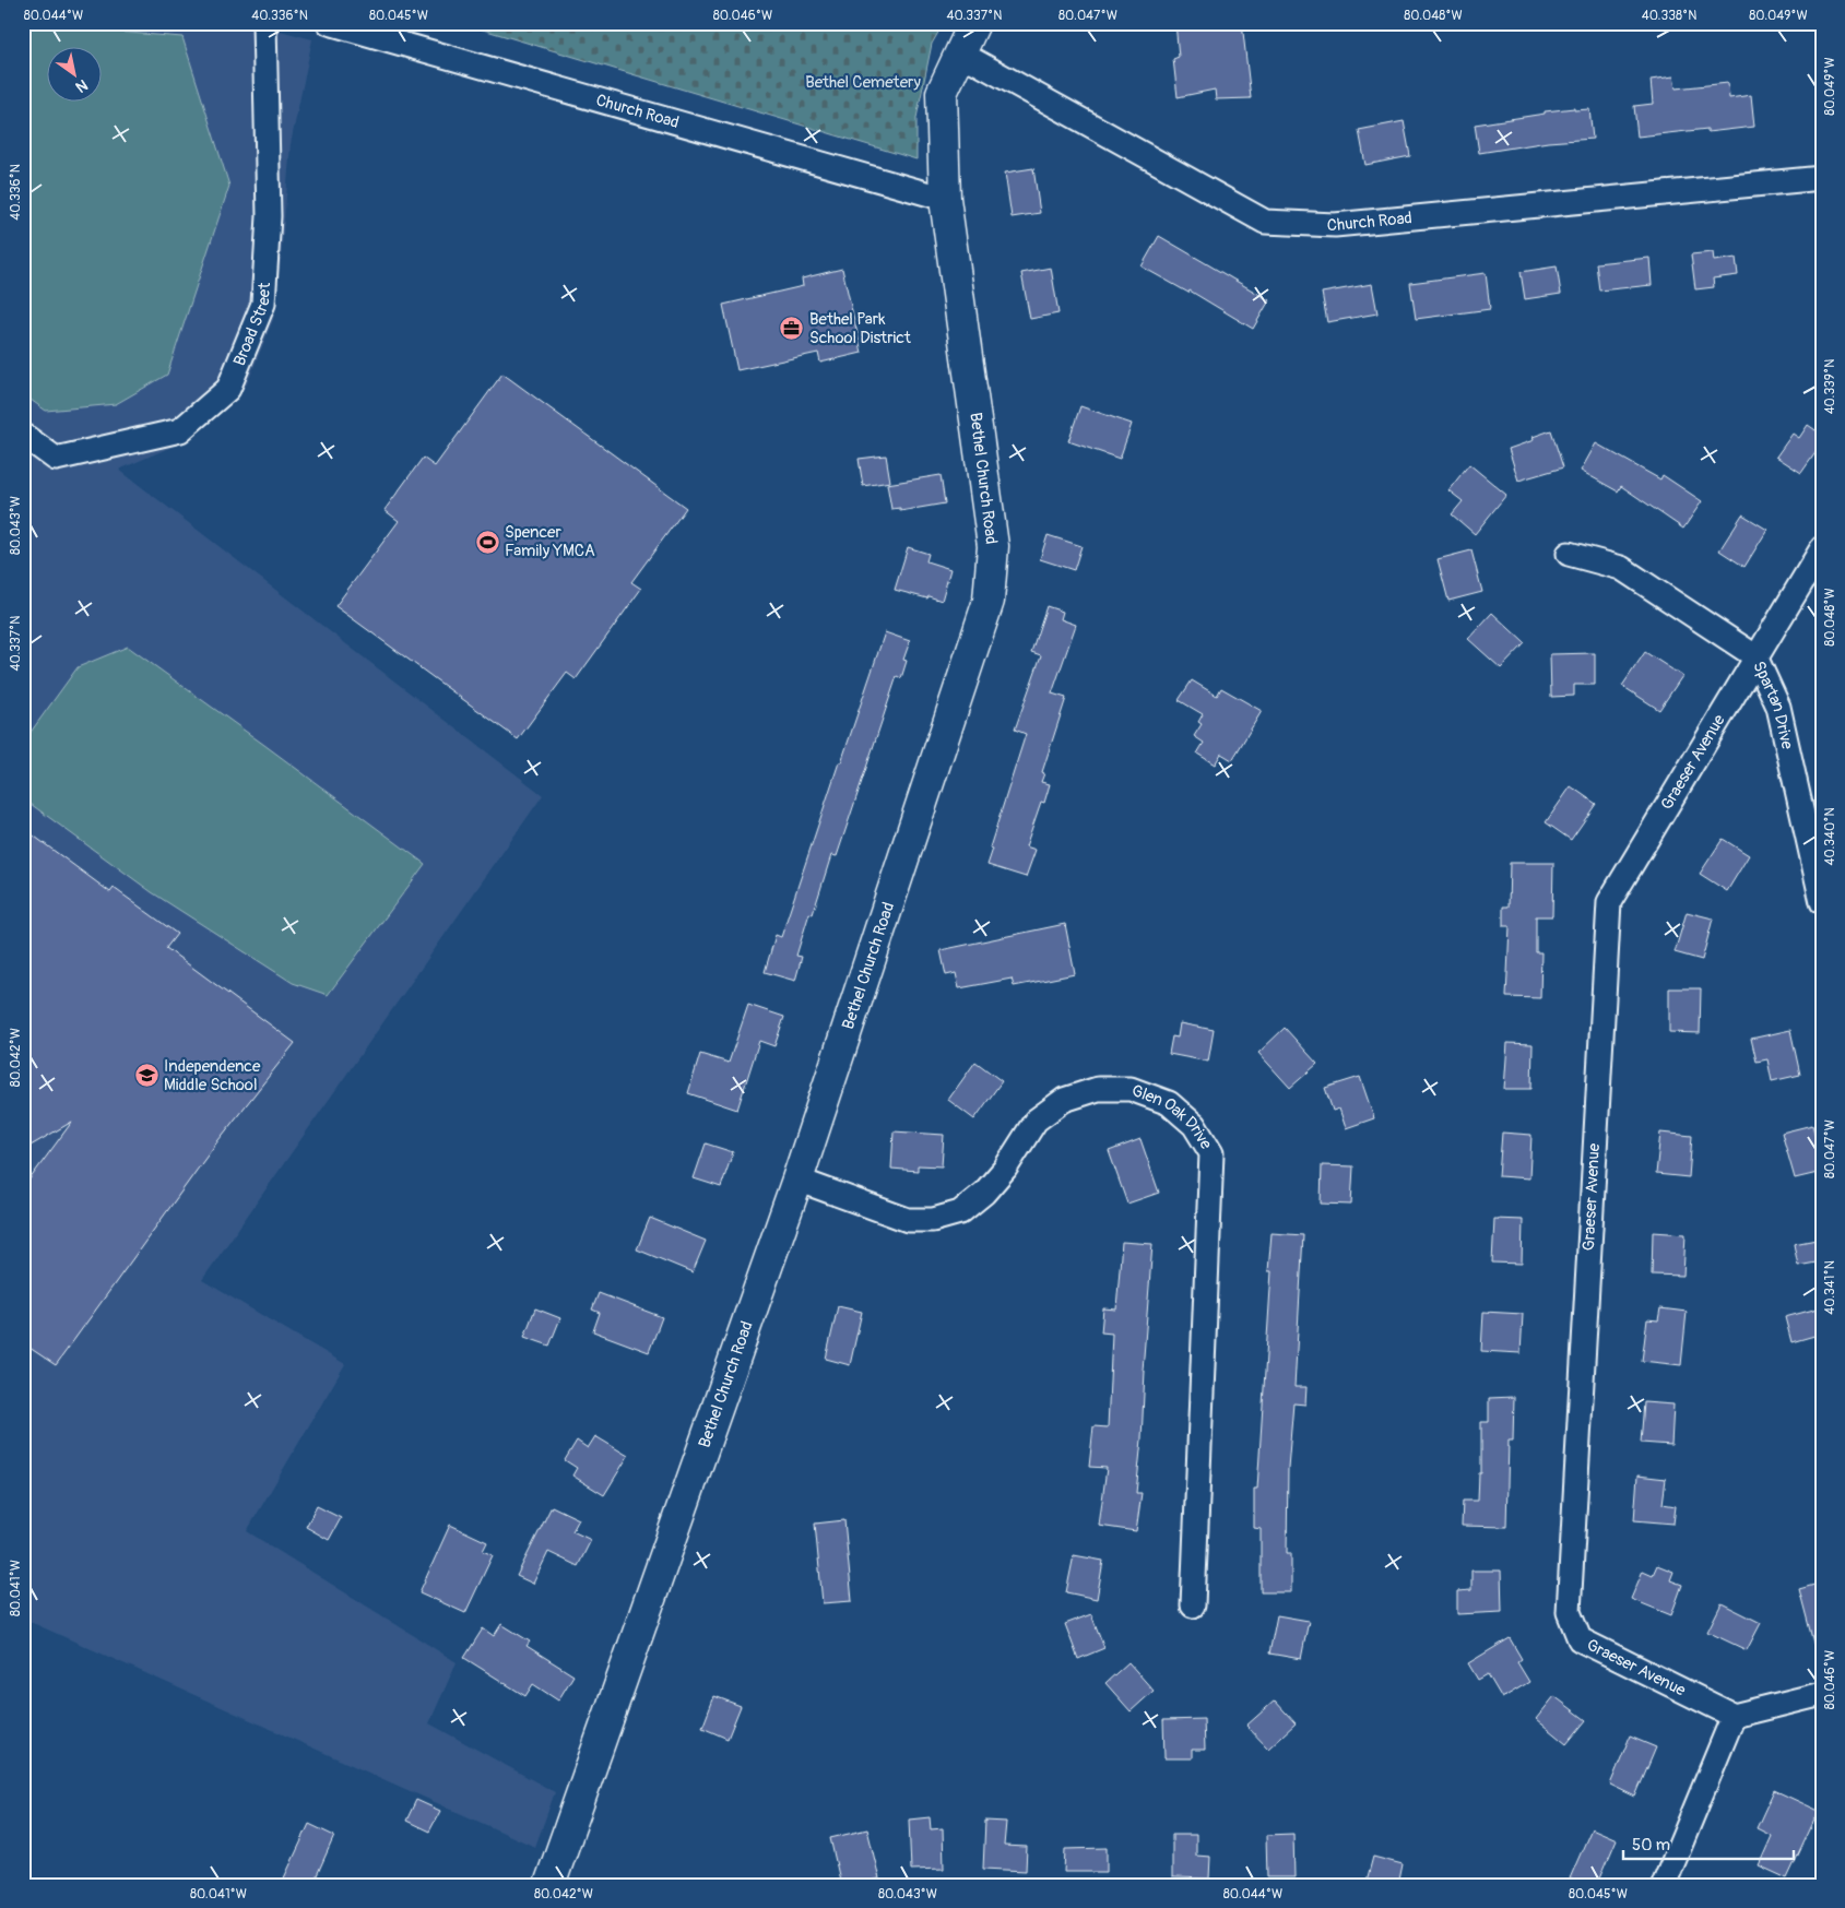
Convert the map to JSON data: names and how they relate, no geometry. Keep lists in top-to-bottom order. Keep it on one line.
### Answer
{"streets":{"street":["Church Road","Broad Street","Bethel Church Road","Spartan Drive","Graeser Avenue","Glen Oak Drive"]},"crossings":[["Church Road","Bethel Church Road"],["Bethel Church Road","Glen Oak Drive"],["Spartan Drive","Graeser Avenue"]],"parks":["Bethel Cemetery"],"places":{"office":["Bethel Park School District"],"sports":["Spencer Family YMCA"],"school or university":["Independence Middle School"]},"scale_bar":"50 m","north":"bottom right","coordinates":["80.044°W","40.336°N","80.045°W","80.046°W","40.337°N","80.047°W","80.048°W","40.338°N","80.049°W","40.339°N","80.043°W","40.340°N","80.042°W","40.341°N","80.041°W"]}
